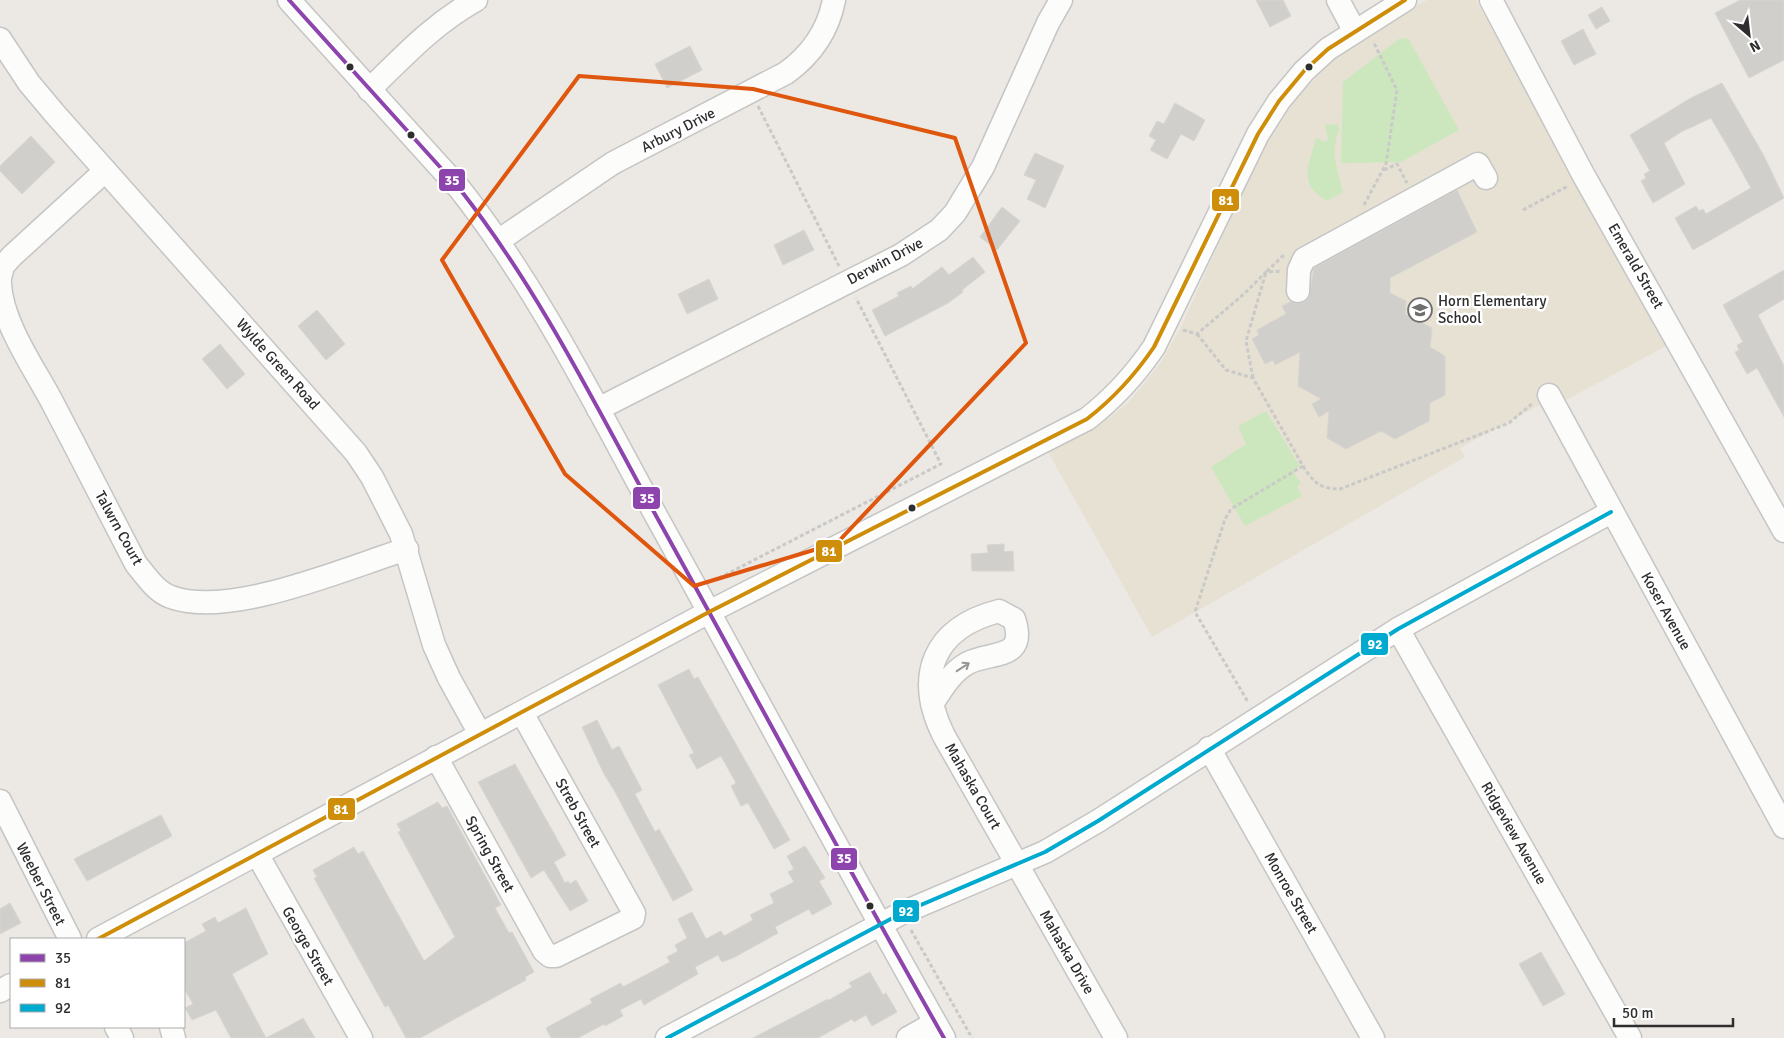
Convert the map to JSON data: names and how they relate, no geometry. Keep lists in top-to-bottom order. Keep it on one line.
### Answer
{"streets":{"street":["Arbury Drive","Derwin Drive","Emerald Street","Wylde Green Road","Talwrn Court","Koser Avenue","Mahaska Court","Streb Street","Ridgeview Avenue","Spring Street","Weeber Street","Monroe Street","George Street","Mahaska Drive"]},"crossings":[["Wylde Green Road","Talwrn Court"],["Mahaska Court","Mahaska Drive"],["Streb Street","Spring Street"]],"places":{"school or university":["Horn Elementary School"]},"lines":["transit line 35","transit line 81","transit line 92"],"legend":["35","81","92"],"scale_bar":"50 m","north":"bottom right"}
